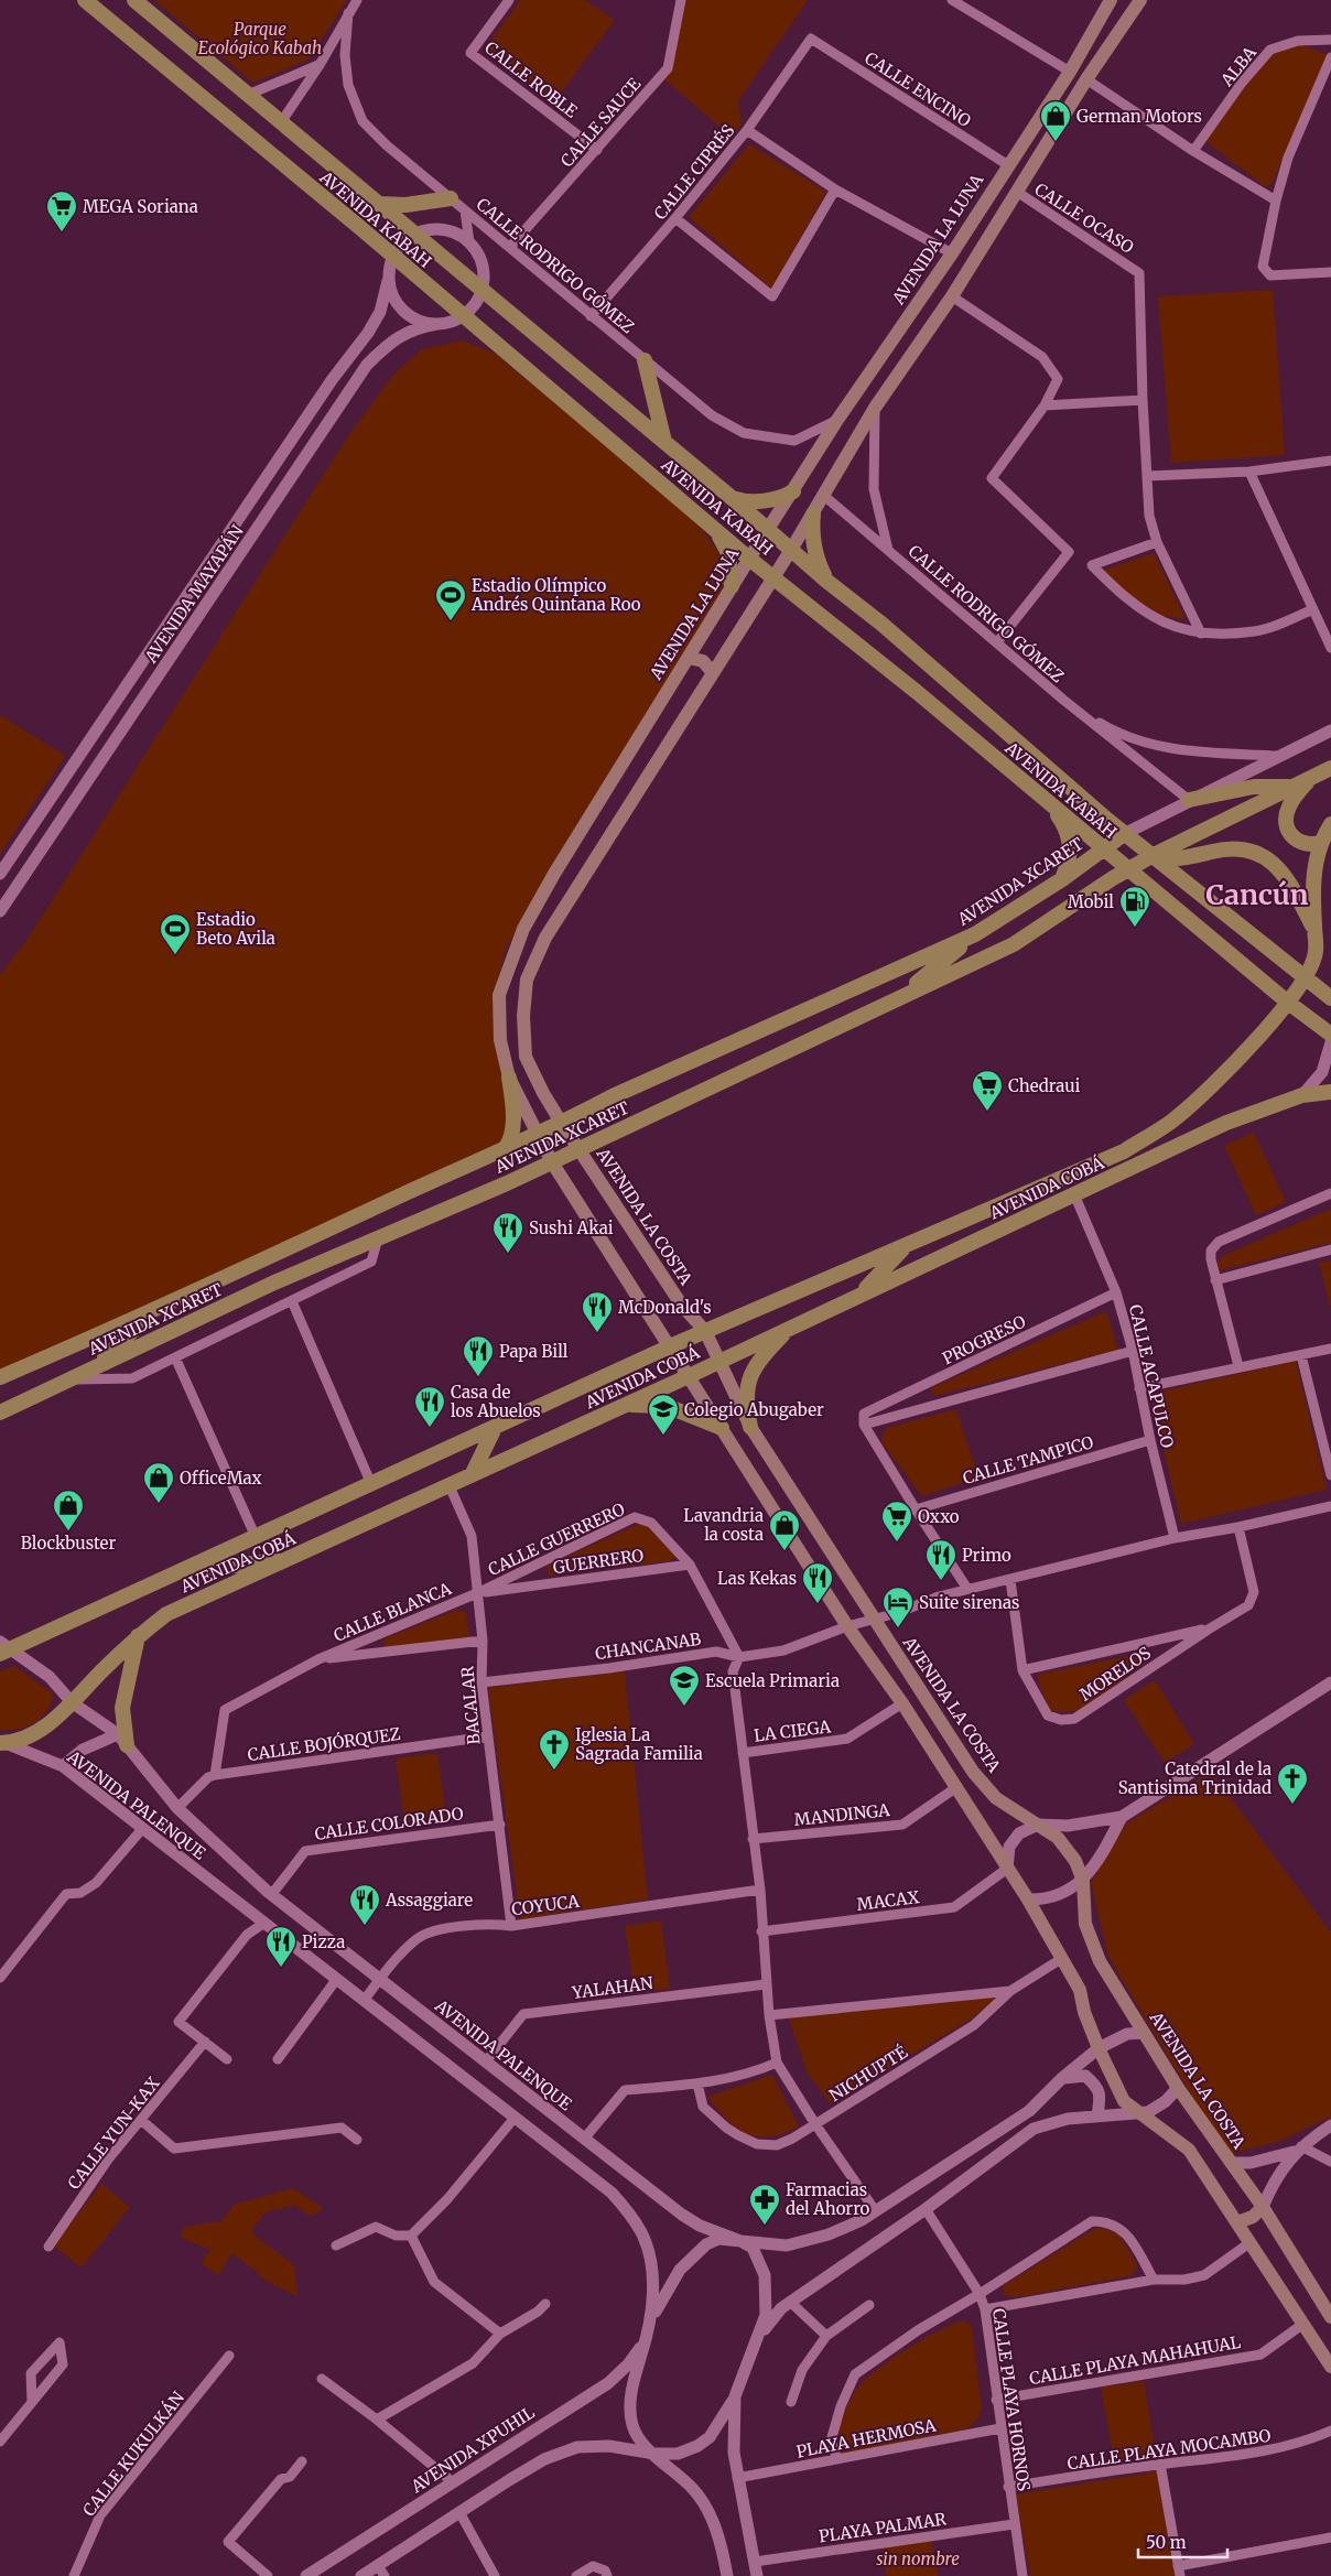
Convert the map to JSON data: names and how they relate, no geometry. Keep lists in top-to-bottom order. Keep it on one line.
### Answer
{"streets":{"main road":["AVENIDA KABAH","AVENIDA LA LUNA","AVENIDA XCARET","AVENIDA COBÁ","AVENIDA LA COSTA"],"street":["ALBA","CALLE ROBLE","CALLE ENCINO","CALLE SAUCE","CALLE CIPRÉS","CALLE OCASO","CALLE RODRIGO GÓMEZ","AVENIDA MAYAPÁN","PROGRESO","CALLE ACAPULCO","CALLE TAMPICO","CALLE GUERRERO","GUERRERO","CALLE BLANCA","CHANCANAB","MORELOS","BACALAR","LA CIEGA","CALLE BOJÓRQUEZ","AVENIDA PALENQUE","MANDINGA","CALLE COLORADO","MACAX","COYUCA","YALAHAN","NICHUPTÉ","CALLE YUN-KAX","CALLE PLAYA MAHAHUAL","CALLE PLAYA HORNOS","PLAYA HERMOSA","AVENIDA XPUHIL","CALLE PLAYA MOCAMBO","CALLE KUKULKÁN","PLAYA PALMAR"]},"crossings":[["CALLE ROBLE","CALLE SAUCE"],["CALLE ENCINO","CALLE CIPRÉS"],["CALLE ENCINO","AVENIDA LA LUNA"],["CALLE SAUCE","CALLE RODRIGO GÓMEZ"],["CALLE CIPRÉS","CALLE RODRIGO GÓMEZ"],["AVENIDA KABAH","AVENIDA LA LUNA"],["AVENIDA KABAH","AVENIDA MAYAPÁN"],["AVENIDA KABAH","AVENIDA XCARET"],["AVENIDA KABAH","AVENIDA COBÁ"],["AVENIDA LA LUNA","CALLE RODRIGO GÓMEZ"],["AVENIDA LA LUNA","AVENIDA XCARET"],["AVENIDA XCARET","AVENIDA LA COSTA"],["AVENIDA COBÁ","AVENIDA LA COSTA"],["AVENIDA COBÁ","CALLE ACAPULCO"],["AVENIDA COBÁ","BACALAR"],["AVENIDA COBÁ","AVENIDA PALENQUE"],["AVENIDA LA COSTA","CHANCANAB"],["AVENIDA LA COSTA","MACAX"],["PROGRESO","CALLE ACAPULCO"],["CALLE ACAPULCO","CALLE TAMPICO"],["CALLE GUERRERO","GUERRERO"],["CALLE GUERRERO","CALLE BLANCA"],["CALLE GUERRERO","CHANCANAB"],["CALLE GUERRERO","BACALAR"],["GUERRERO","CALLE BLANCA"],["GUERRERO","BACALAR"],["CALLE BLANCA","BACALAR"],["CALLE BLANCA","CALLE BOJÓRQUEZ"],["CHANCANAB","BACALAR"],["BACALAR","CALLE BOJÓRQUEZ"],["BACALAR","CALLE COLORADO"],["BACALAR","COYUCA"],["AVENIDA PALENQUE","CALLE COLORADO"],["AVENIDA PALENQUE","COYUCA"],["AVENIDA PALENQUE","YALAHAN"],["AVENIDA PALENQUE","PLAYA HERMOSA"],["AVENIDA PALENQUE","AVENIDA XPUHIL"],["AVENIDA PALENQUE","PLAYA PALMAR"],["CALLE PLAYA MAHAHUAL","CALLE PLAYA HORNOS"],["CALLE PLAYA HORNOS","PLAYA HERMOSA"],["CALLE PLAYA HORNOS","CALLE PLAYA MOCAMBO"],["CALLE PLAYA HORNOS","PLAYA PALMAR"]],"districts":["Cancún"],"parks":["Parque Ecológico Kabah","sin nombre"],"places":{"shop":["German Motors","OfficeMax","Blockbuster","Lavandria la costa"],"supermarket":["MEGA Soriana","Chedraui","Oxxo"],"sports":["Estadio Olímpico Andrés Quintana Roo","Estadio Beto Avila"],"fuel station":["Mobil"],"restaurant":["Sushi Akai","McDonald's","Papa Bill","Casa de los Abuelos","Primo","Las Kekas","Assaggiare","Pizza"],"school or university":["Colegio Abugaber","Escuela Primaria"],"hotel":["Suite sirenas"],"church":["Iglesia La Sagrada Familia","Catedral de la Santisima Trinidad"],"pharmacy":["Farmacias del Ahorro"]},"scale_bar":"50 m"}
